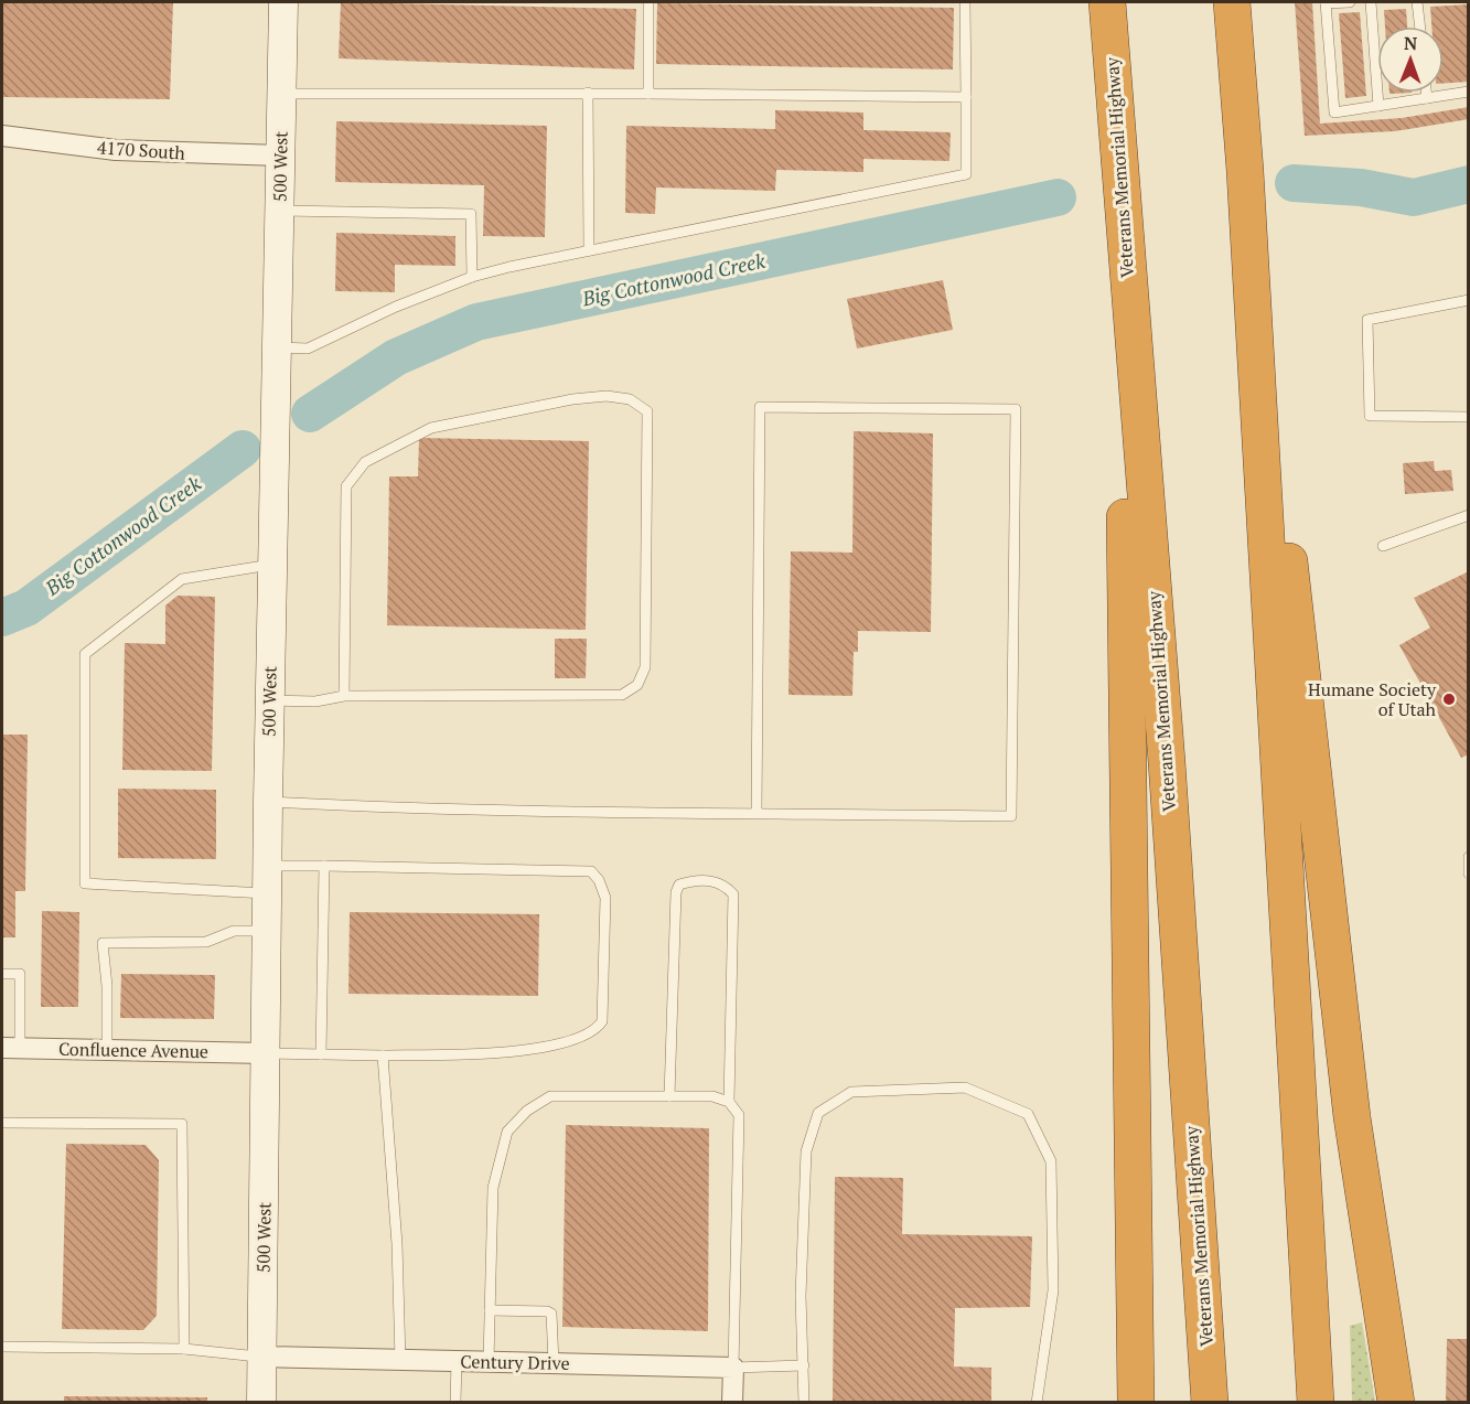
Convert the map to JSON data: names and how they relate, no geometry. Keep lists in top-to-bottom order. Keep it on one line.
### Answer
{"streets":{"highway":["Veterans Memorial Highway"],"main road":["500 West"],"street":["4170 South","Confluence Avenue","Century Drive"]},"crossings":[["4170 South","500 West"],["500 West","Confluence Avenue"],["500 West","Century Drive"]],"water":["Big Cottonwood Creek"],"places":["Humane Society of Utah"],"north":"top"}
